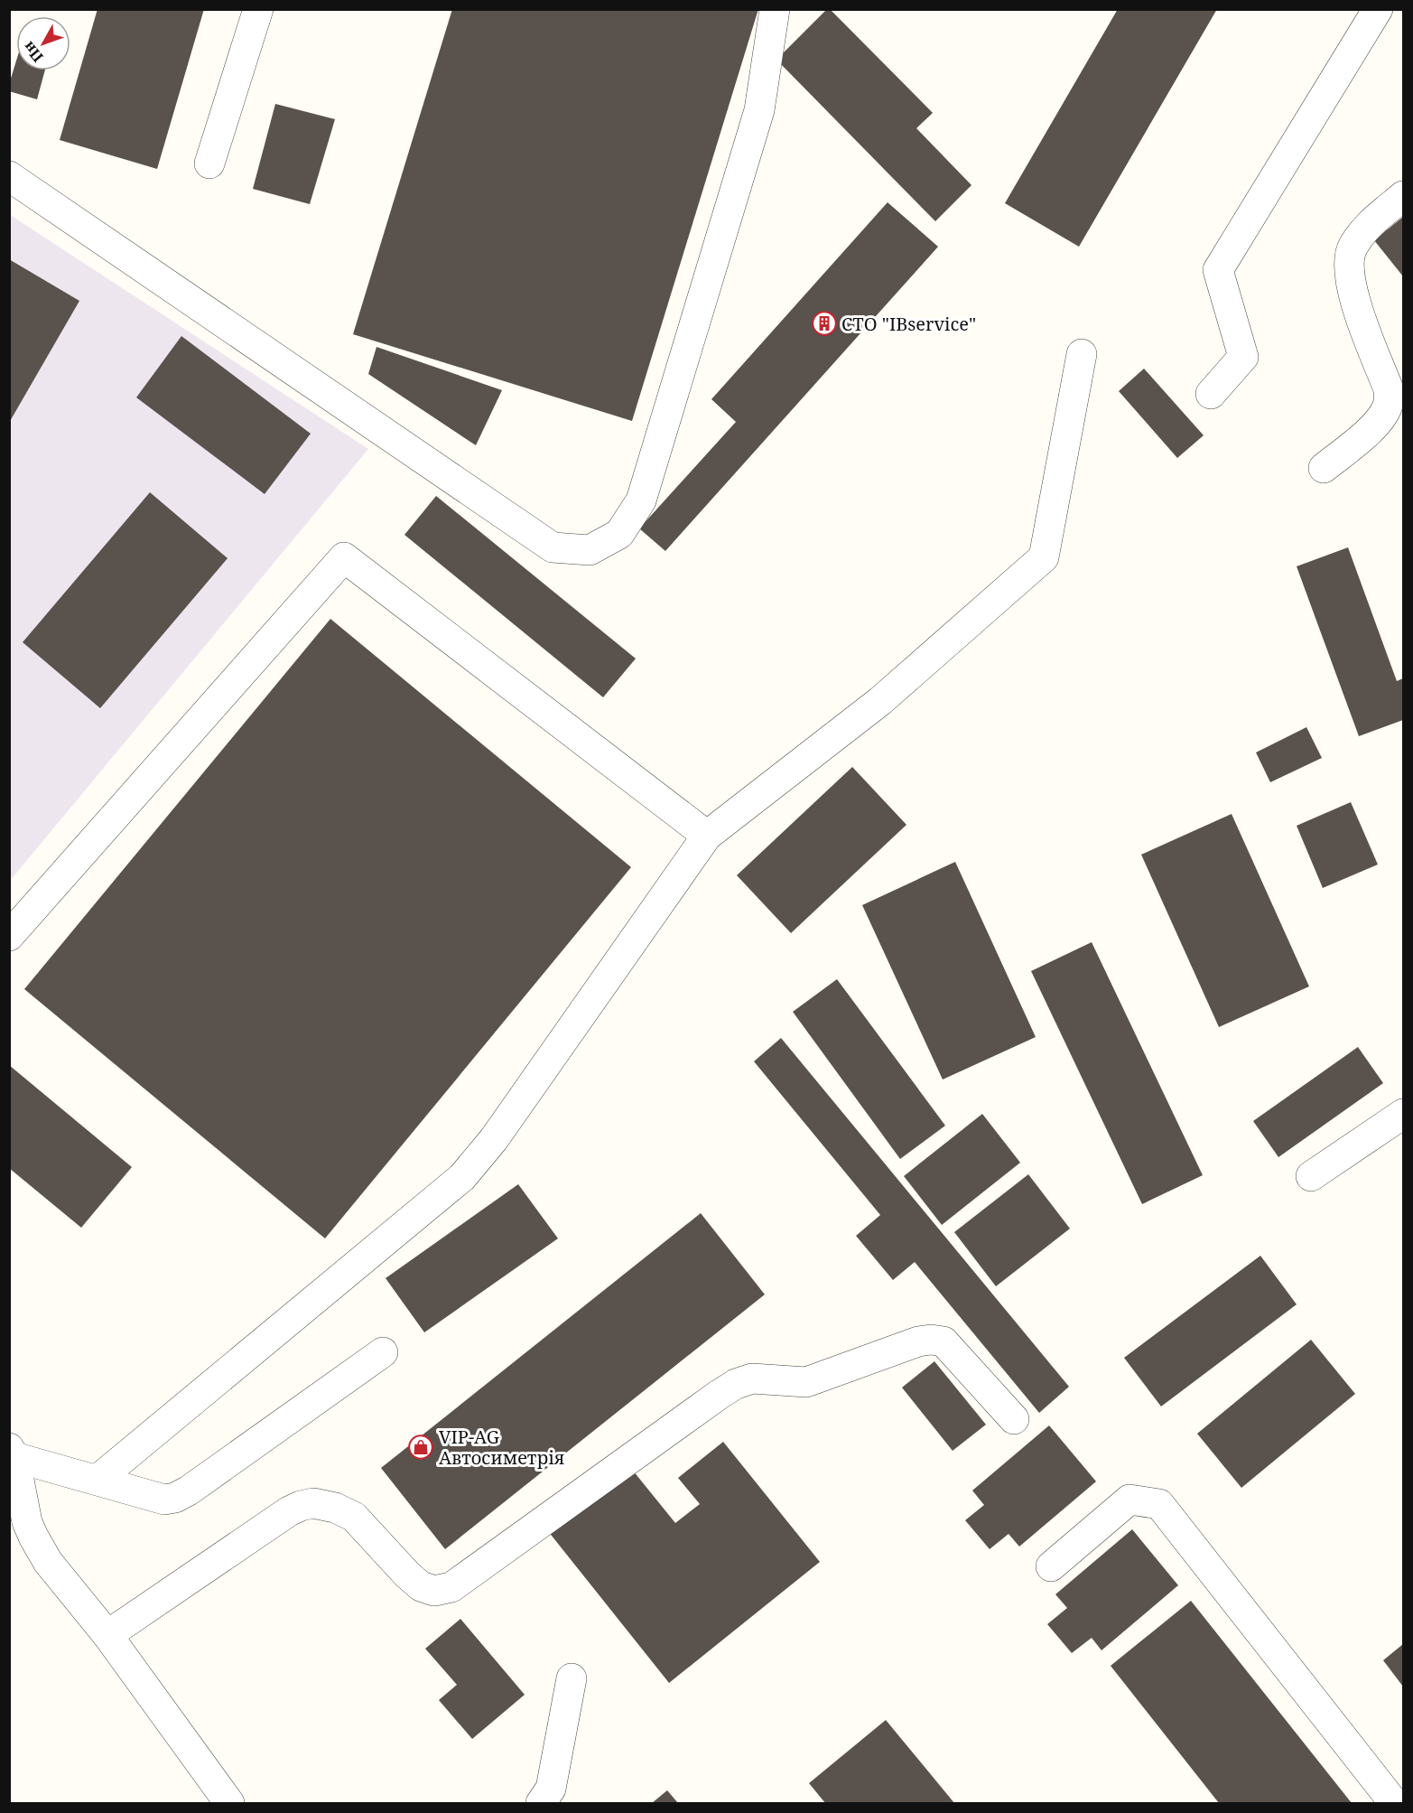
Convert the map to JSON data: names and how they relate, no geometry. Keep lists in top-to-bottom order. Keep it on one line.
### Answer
{"places":{"building":["СТО \"IBservice\""],"shop":["VIP-AG Автосиметрія"]},"north":"bottom left"}
